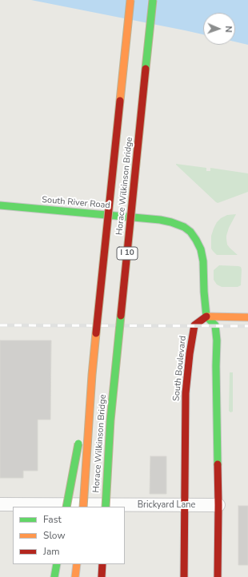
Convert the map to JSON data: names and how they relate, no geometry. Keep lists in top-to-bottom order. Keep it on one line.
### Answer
{"streets":{"main road":["Horace Wilkinson Bridge","South River Road","I 10","South Boulevard"],"street":["Brickyard Lane"]},"crossings":[["Horace Wilkinson Bridge","I 10"],["South River Road","South Boulevard"],["South Boulevard","Brickyard Lane"]],"legend":["Fast","Slow","Jam"],"north":"right"}
